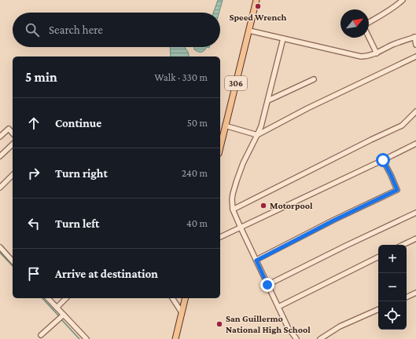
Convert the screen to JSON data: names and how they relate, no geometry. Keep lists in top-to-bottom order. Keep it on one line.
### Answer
{"streets":{"main road":["306"]},"places":["Speed Wrench","Motorpool","San Guillermo National High School"],"north":"top right","page":{"search":"Search here","heading":["5 min","Walk · 330 m"],"list":[["Continue","50 m"],["Turn right","240 m"],["Turn left","40 m"],"Arrive at destination"],"map_buttons":["+","−"]}}
